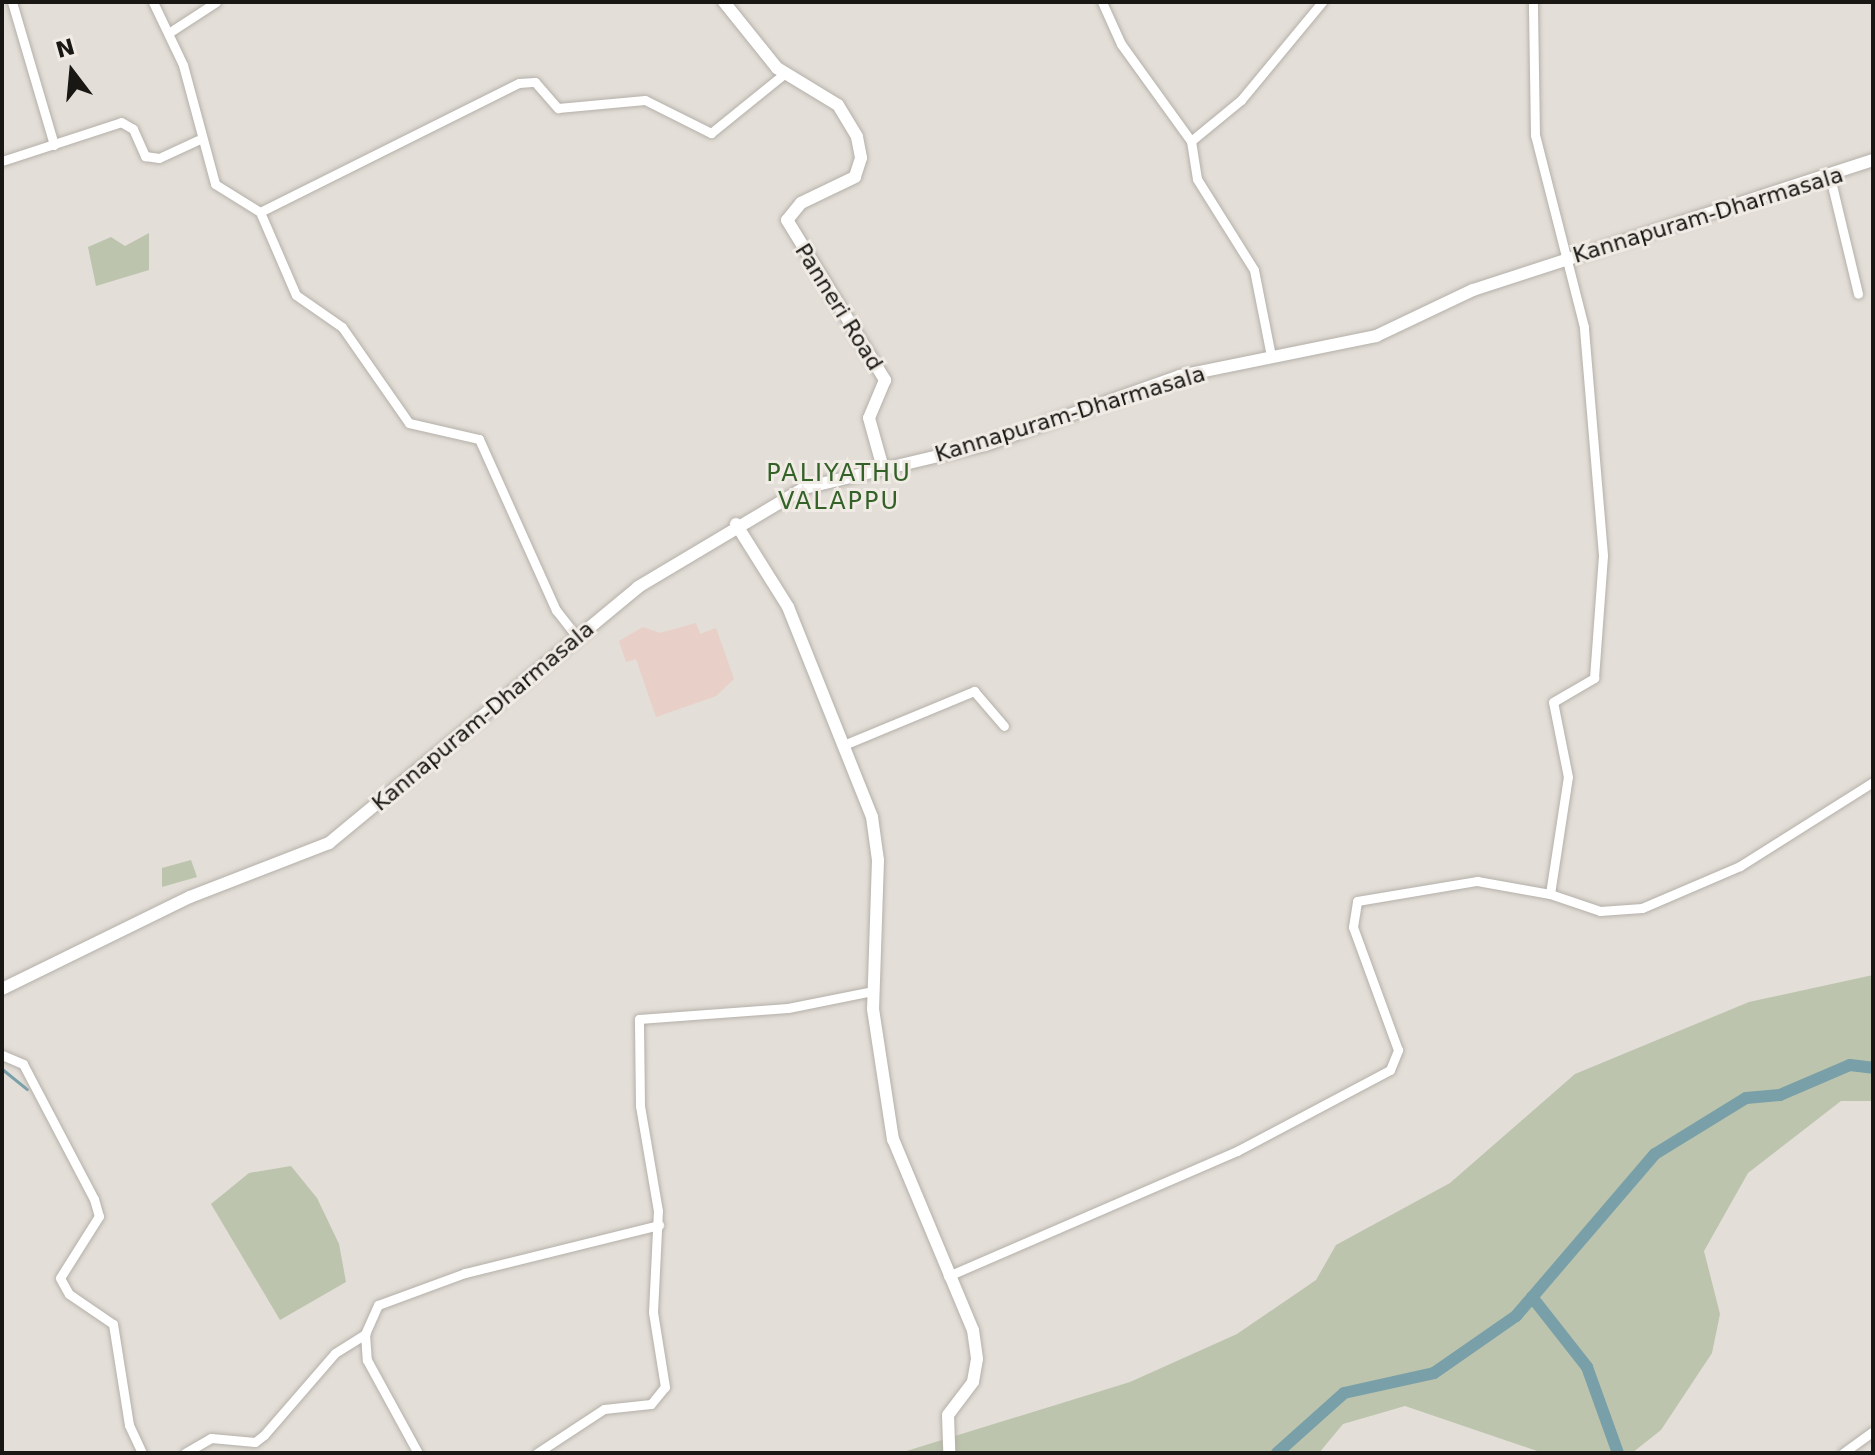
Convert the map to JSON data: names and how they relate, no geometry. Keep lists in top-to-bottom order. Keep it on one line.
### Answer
{"streets":{"main road":["Kannapuram-Dharmasala","Panneri Road"]},"crossings":[["Kannapuram-Dharmasala","Panneri Road"]],"districts":["PALIYATHU VALAPPU"],"north":"top"}
